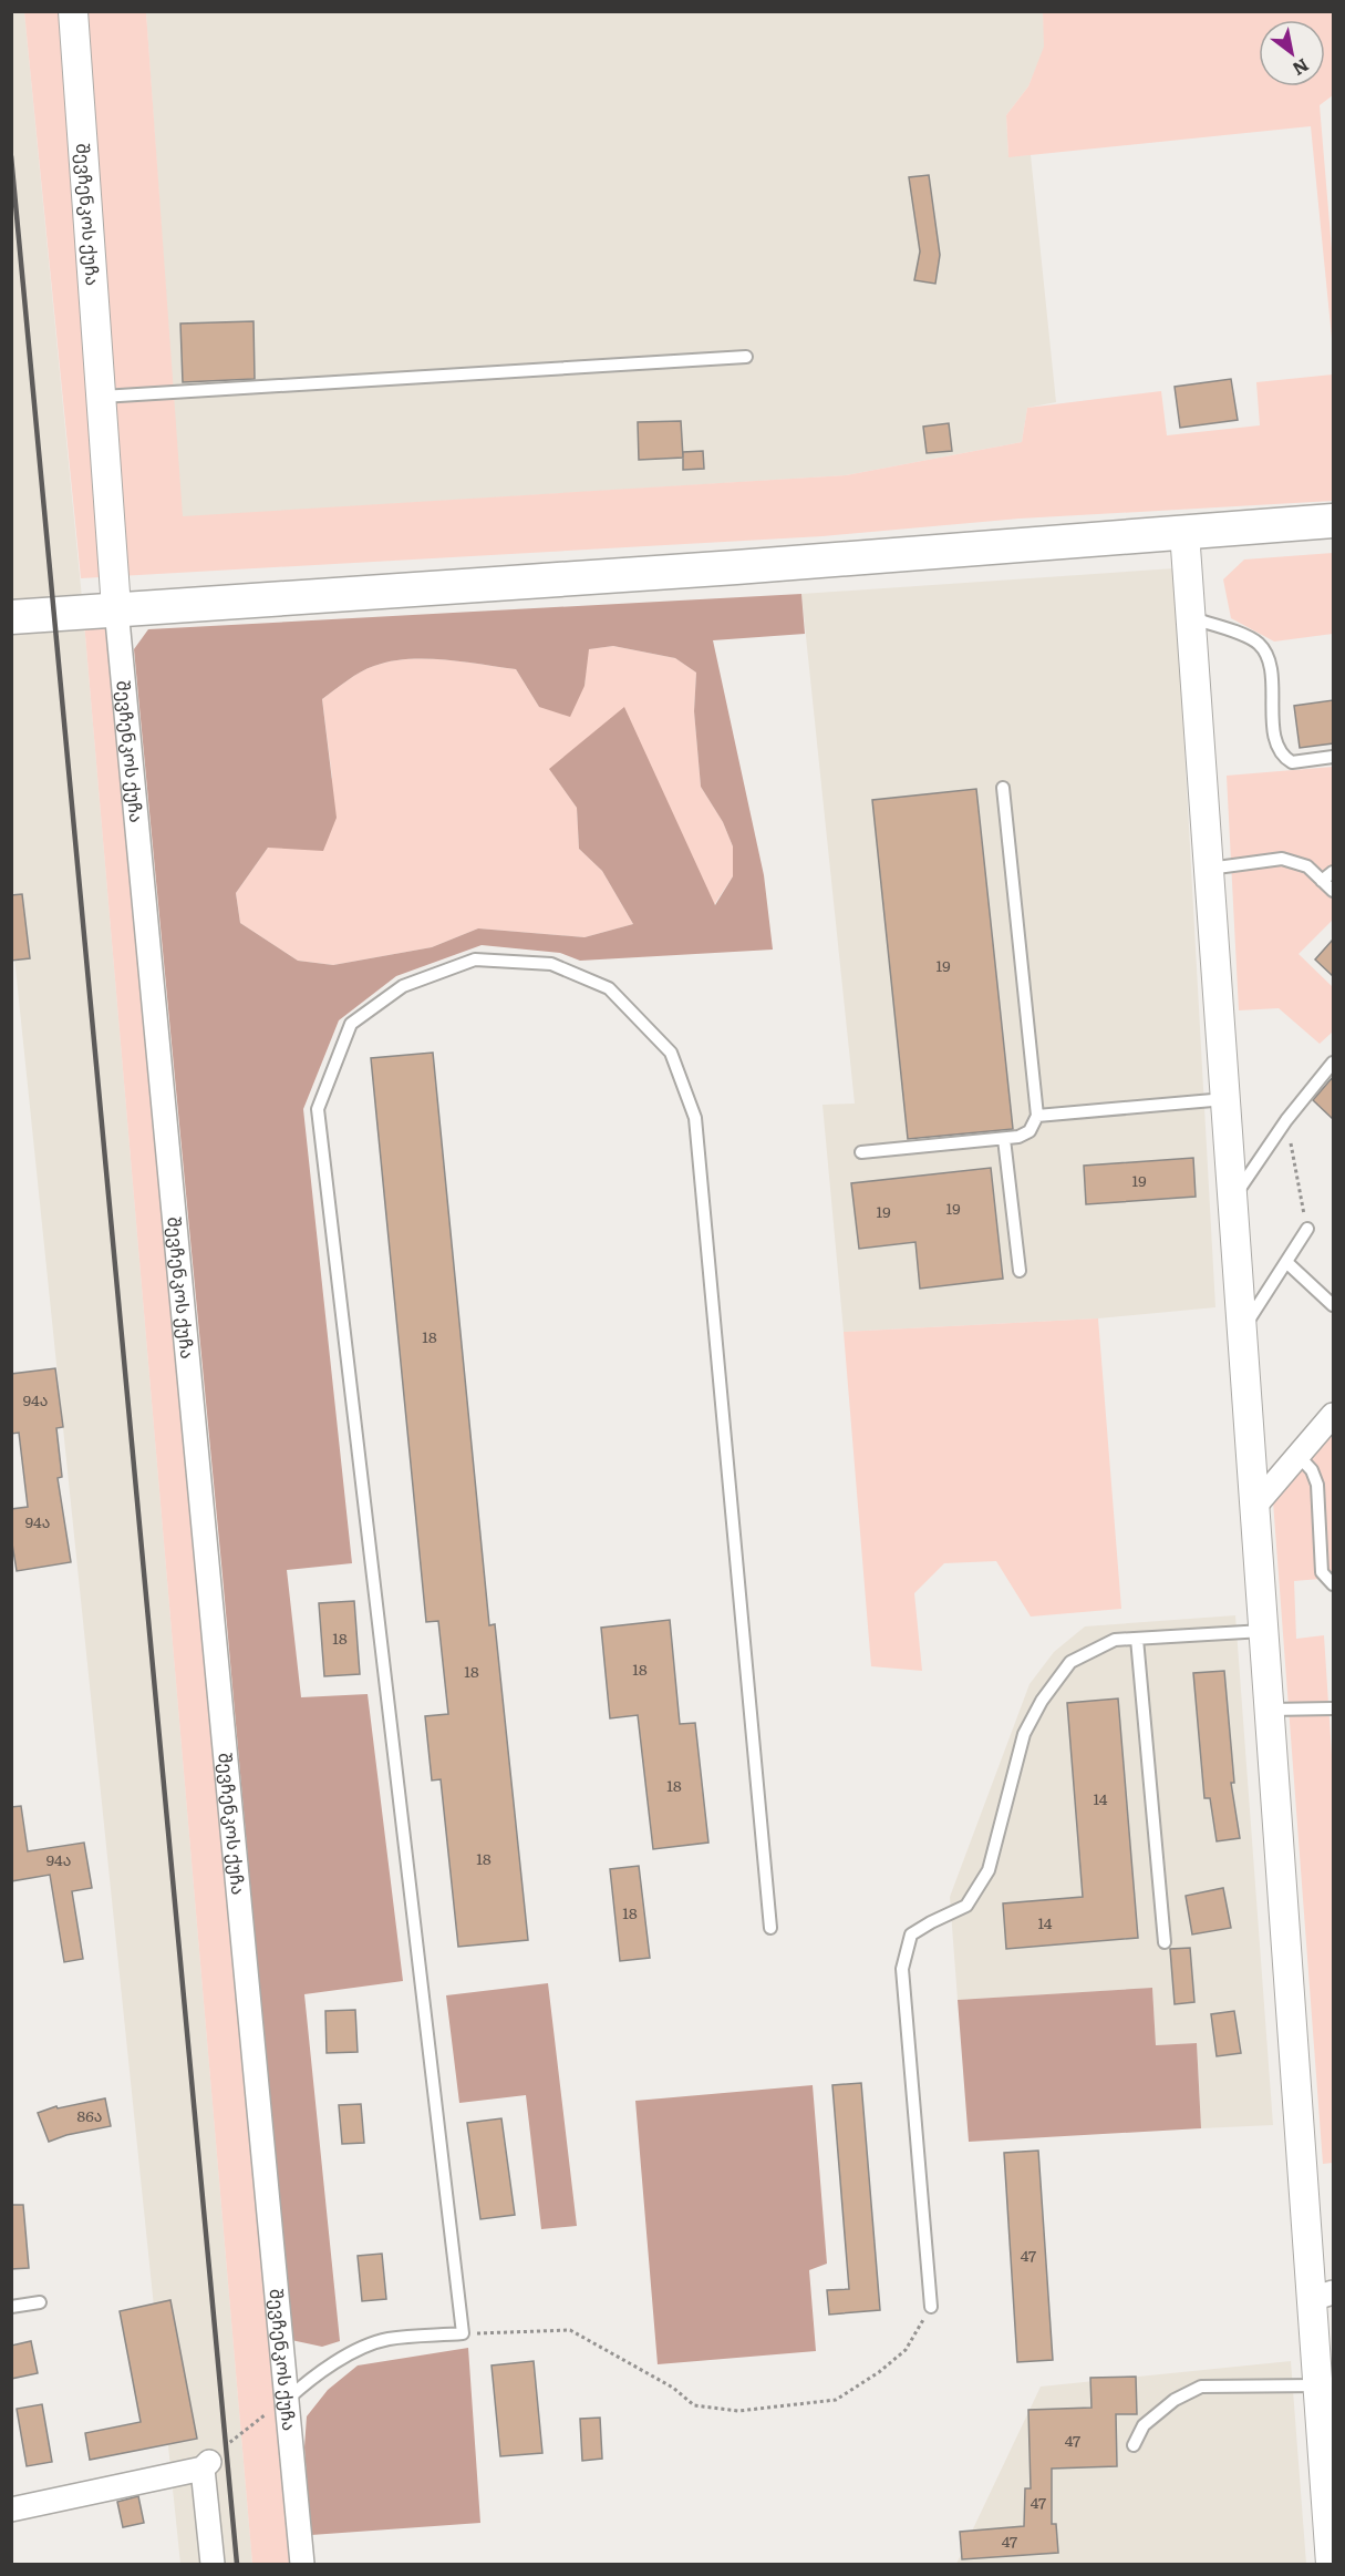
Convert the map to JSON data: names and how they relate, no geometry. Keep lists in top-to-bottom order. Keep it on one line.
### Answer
{"streets":{"street":["შევჩენკოს ქუჩა"]},"house_numbers":["19","19","19","19","18","94ა","94ა","18","18","18","18","14","18","94ა","18","14","86ა","47","47","47","47"],"north":"bottom right"}
